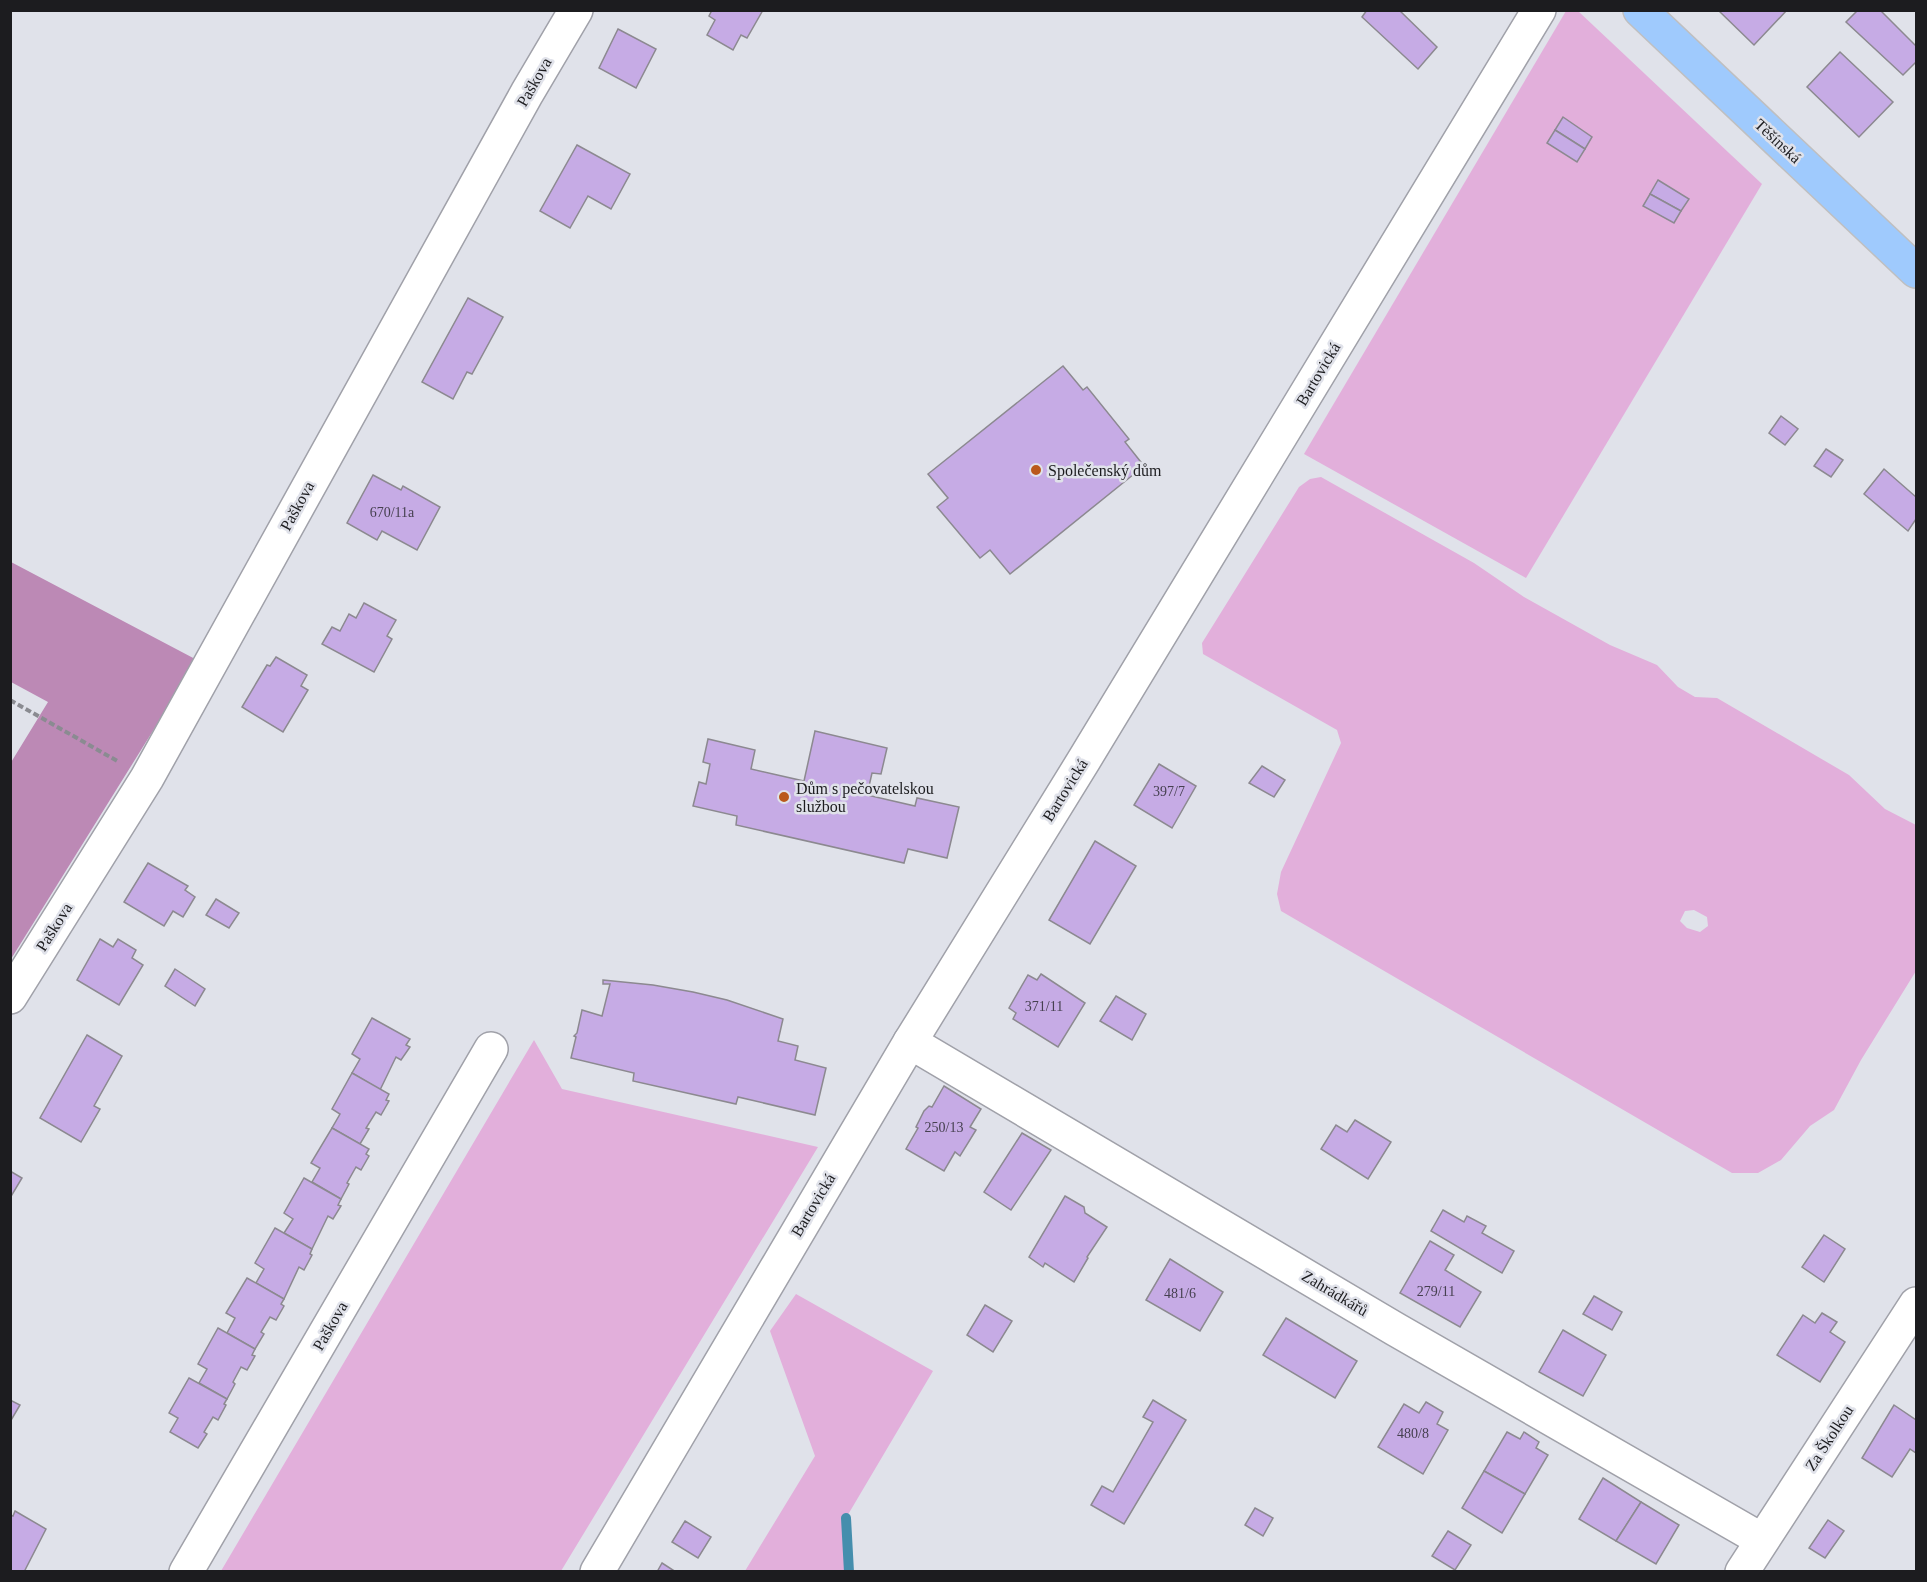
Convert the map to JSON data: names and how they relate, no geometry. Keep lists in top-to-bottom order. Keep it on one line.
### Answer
{"streets":{"main road":["Těšínská"],"street":["Paškova","Bartovická","Zahrádkářů","Za Školkou"]},"crossings":[["Bartovická","Zahrádkářů"],["Zahrádkářů","Za Školkou"]],"places":["Společenský dům","Dům s pečovatelskou službou"],"house_numbers":["670/11a","397/7","371/11","250/13","279/11","481/6","480/8"]}
